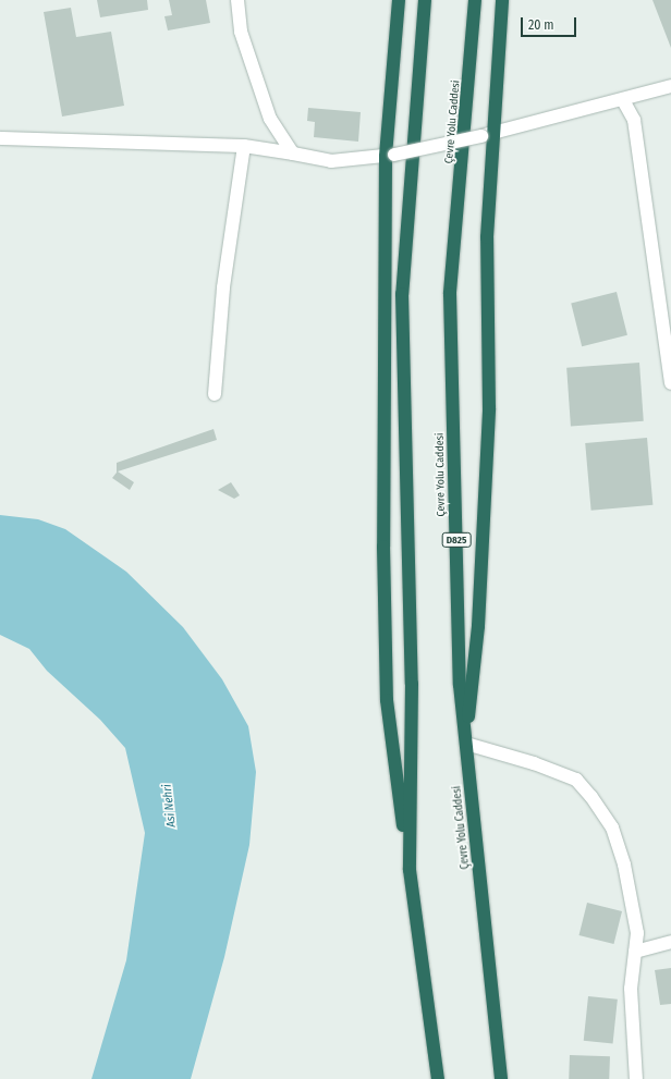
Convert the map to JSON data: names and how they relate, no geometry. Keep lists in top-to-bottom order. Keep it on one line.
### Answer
{"streets":{"highway":["Çevre Yolu Caddesi","D825"]},"water":["Asi Nehri"],"scale_bar":"20 m"}
